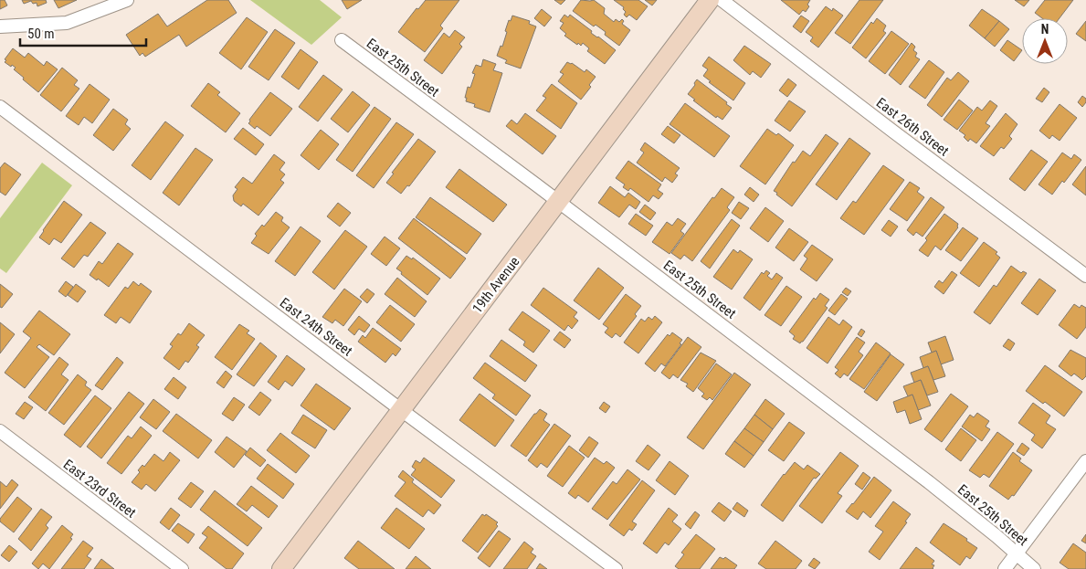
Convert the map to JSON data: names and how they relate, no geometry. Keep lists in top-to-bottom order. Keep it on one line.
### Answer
{"streets":{"street":["East 25th Street","East 26th Street","19th Avenue","East 24th Street","East 23rd Street"]},"crossings":[["East 25th Street","19th Avenue"],["19th Avenue","East 24th Street"]],"scale_bar":"50 m","north":"top"}
